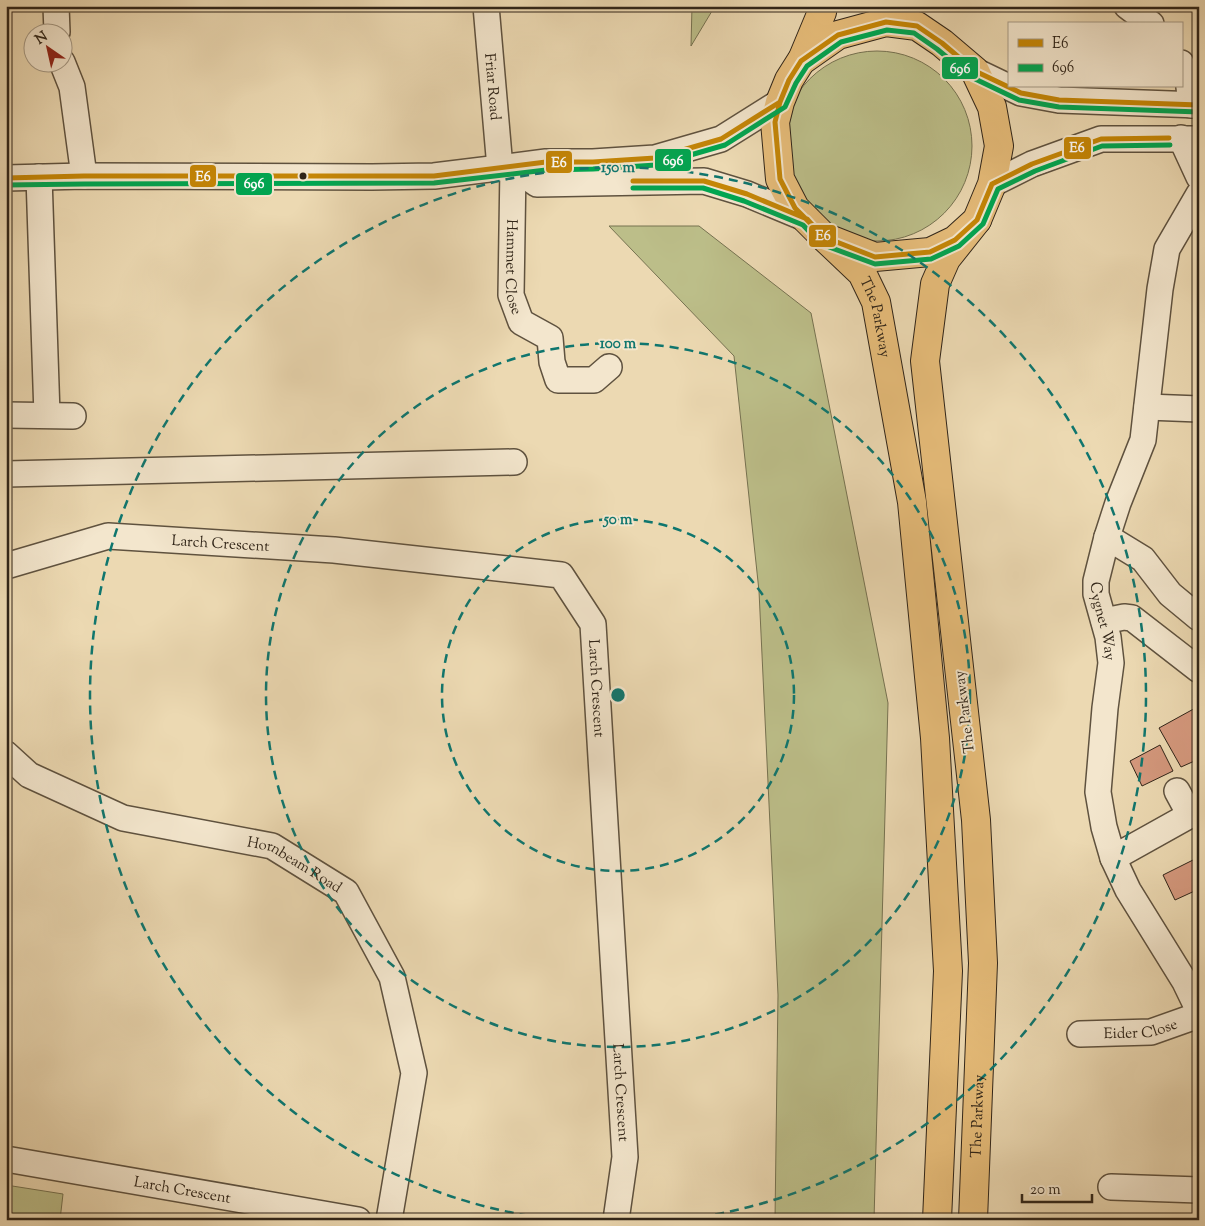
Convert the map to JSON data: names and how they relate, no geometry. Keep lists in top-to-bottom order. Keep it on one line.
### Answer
{"streets":{"highway":["The Parkway"],"street":["Friar Road","Hammet Close","Larch Crescent","Cygnet Way","Hornbeam Road","Eider Close"]},"crossings":[["Friar Road","Hammet Close"]],"lines":["transit line E6","transit line 696"],"legend":["E6","696"],"scale_bar":"20 m","north":"top left","rings":["150 m","100 m","50 m"]}
